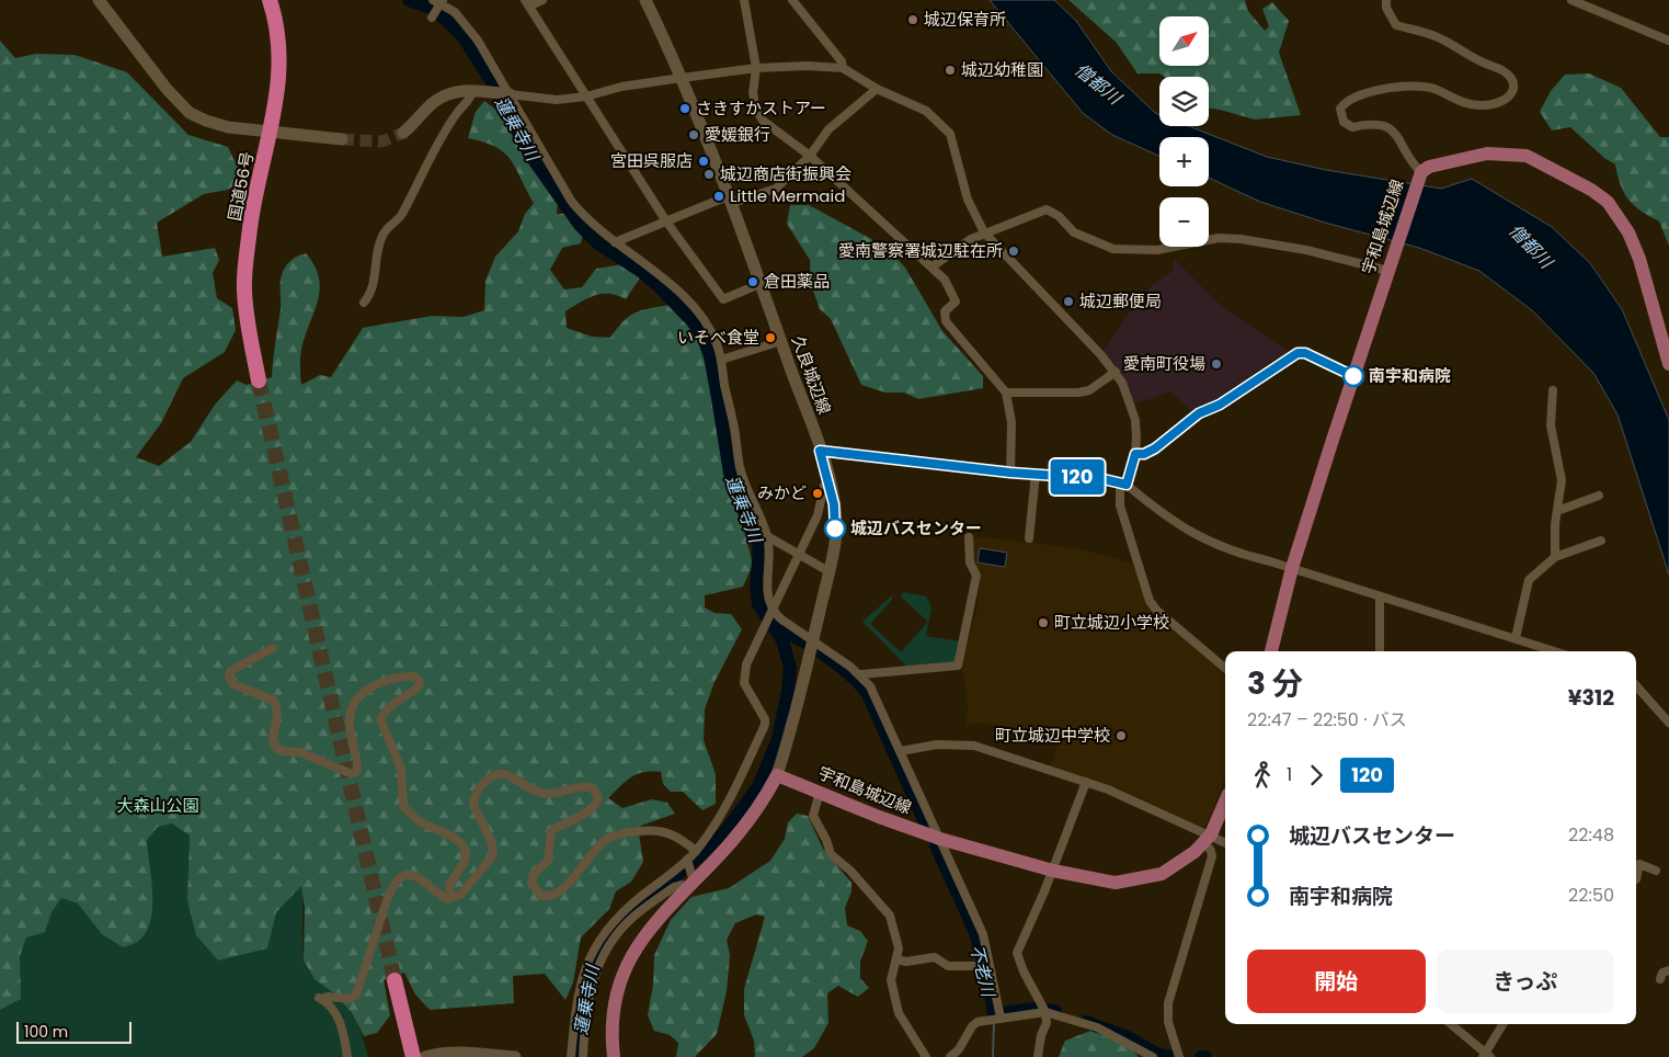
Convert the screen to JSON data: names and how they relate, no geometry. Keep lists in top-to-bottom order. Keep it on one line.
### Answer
{"streets":{"highway":["国道56号"],"main road":["宇和島城辺線","久良城辺線"]},"crossings":[["宇和島城辺線","久良城辺線"]],"water":["僧都川","蓮乗寺川","不老川"],"parks":["大森山公園"],"places":["城辺保育所","城辺幼稚園","さきすかストアー","愛媛銀行","宮田呉服店","城辺商店街振興会","Little Mermaid","愛南警察署城辺駐在所","倉田薬品","城辺郵便局","いそべ食堂","愛南町役場","南宇和病院","みかど","城辺バスセンター","町立城辺小学校","町立城辺中学校"],"lines":["bus line 120"],"scale_bar":"100 m","north":"top right","page":{"on_map":"120","map_buttons":["+","−"],"heading":["3 分","22:47 – 22:50 · バス","¥312"],"legs":["1","120"],"list":[{"name":"城辺バスセンター","value":"22:48"},{"name":"南宇和病院","value":"22:50"}],"buttons":["開始","きっぷ"],"scale":"100 m"}}
